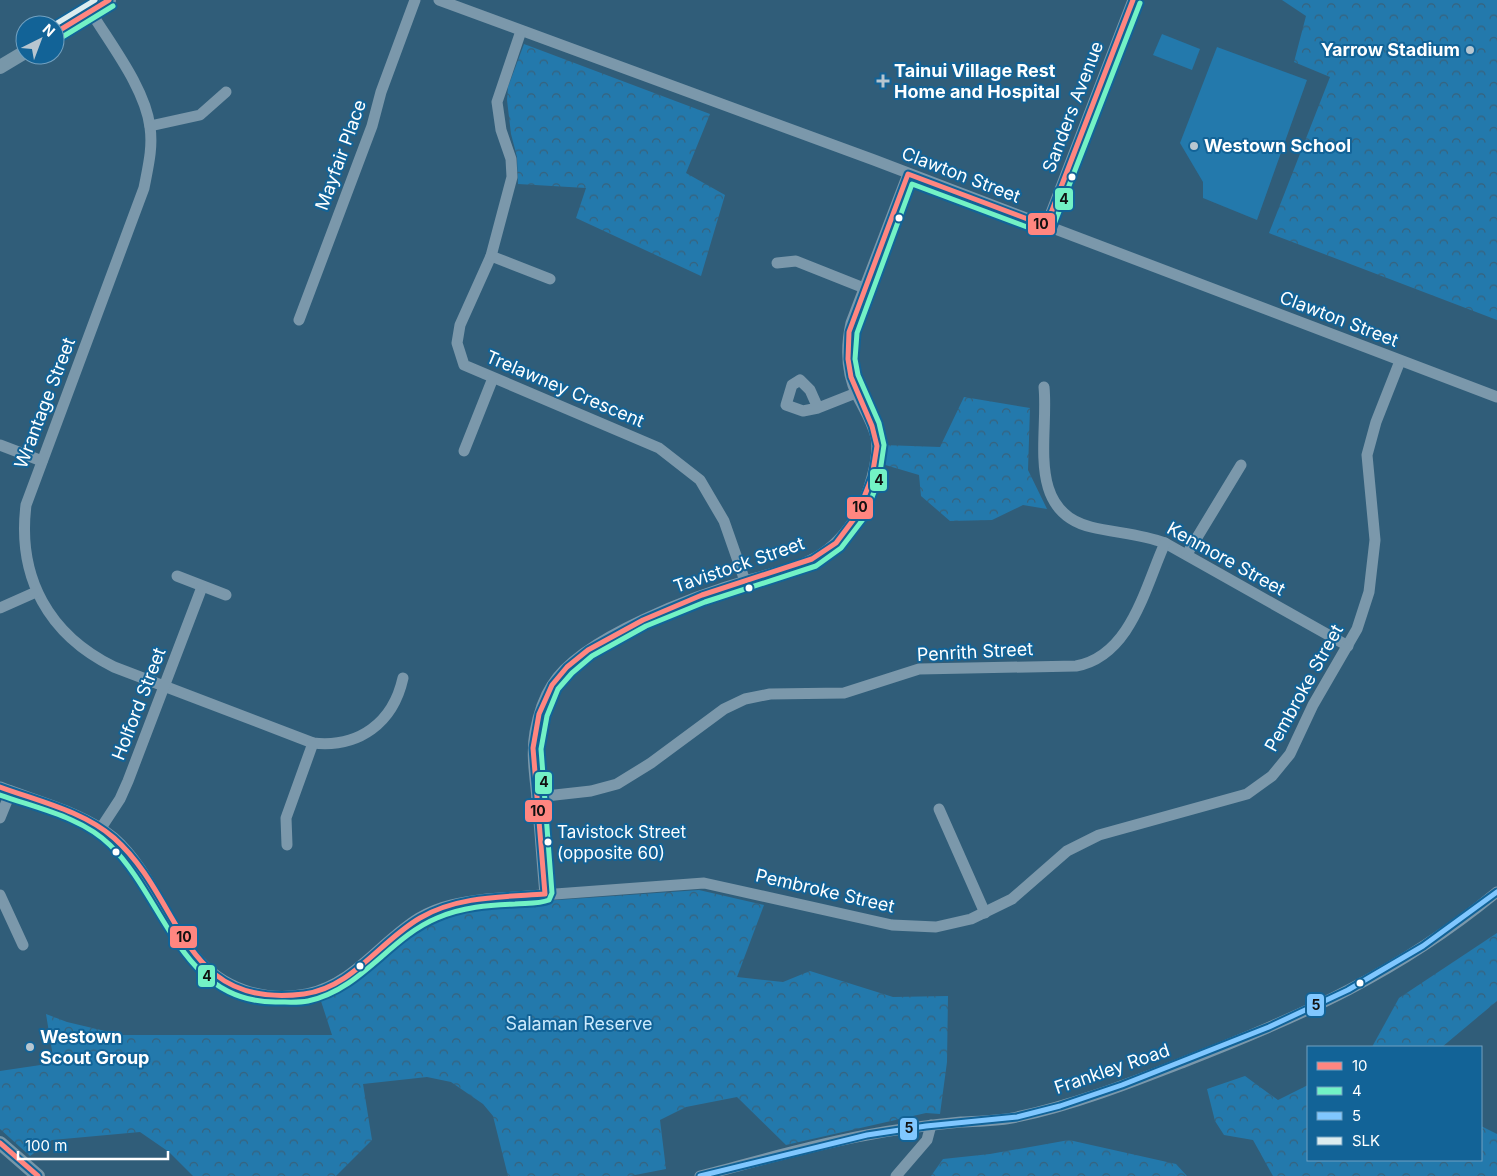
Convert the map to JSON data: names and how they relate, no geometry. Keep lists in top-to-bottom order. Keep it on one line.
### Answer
{"streets":{"street":["Sanders Avenue","Mayfair Place","Clawton Street","Trelawney Crescent","Wrantage Street","Kenmore Street","Tavistock Street","Penrith Street","Pembroke Street","Holford Street","Frankley Road"]},"crossings":[["Sanders Avenue","Clawton Street"],["Clawton Street","Trelawney Crescent"],["Clawton Street","Tavistock Street"],["Clawton Street","Pembroke Street"],["Trelawney Crescent","Tavistock Street"],["Wrantage Street","Holford Street"],["Kenmore Street","Penrith Street"],["Kenmore Street","Pembroke Street"],["Tavistock Street","Penrith Street"],["Tavistock Street","Pembroke Street"],["Pembroke Street","Holford Street"]],"parks":["Salaman Reserve"],"places":{"other":["Yarrow Stadium","Westown School","Tavistock Street (opposite 60)","Westown Scout Group"],"health":["Tainui Village Rest Home and Hospital"]},"lines":["transit line 10","transit line SLK","transit line 4","transit line 5"],"legend":["10","4","5","SLK"],"scale_bar":"100 m","north":"top right"}
